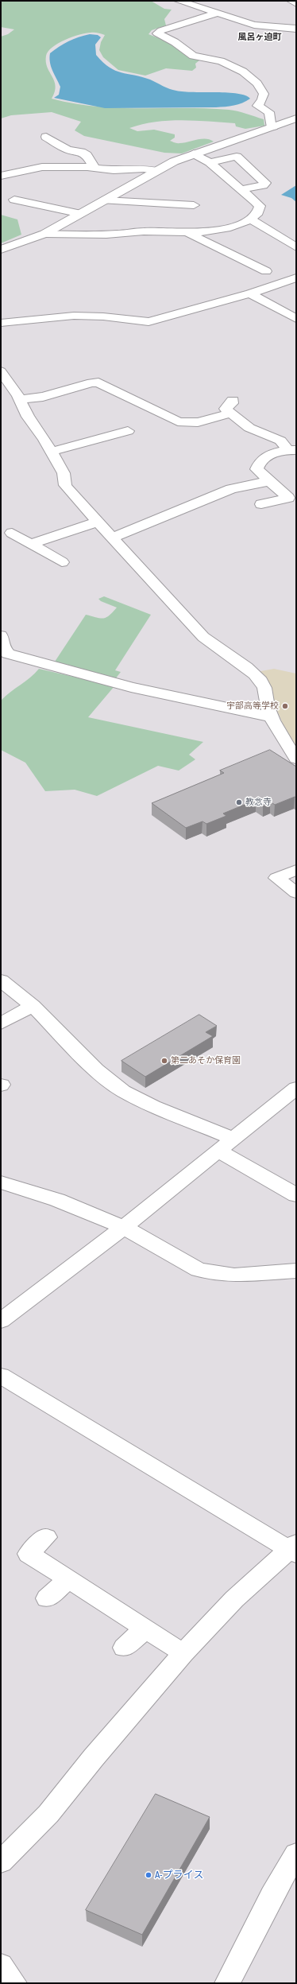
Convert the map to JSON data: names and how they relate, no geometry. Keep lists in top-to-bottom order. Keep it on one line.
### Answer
{"districts":["風呂ヶ迫町"],"places":["宇部高等学校","教念寺","第二あそか保育園","A-プライス"]}
